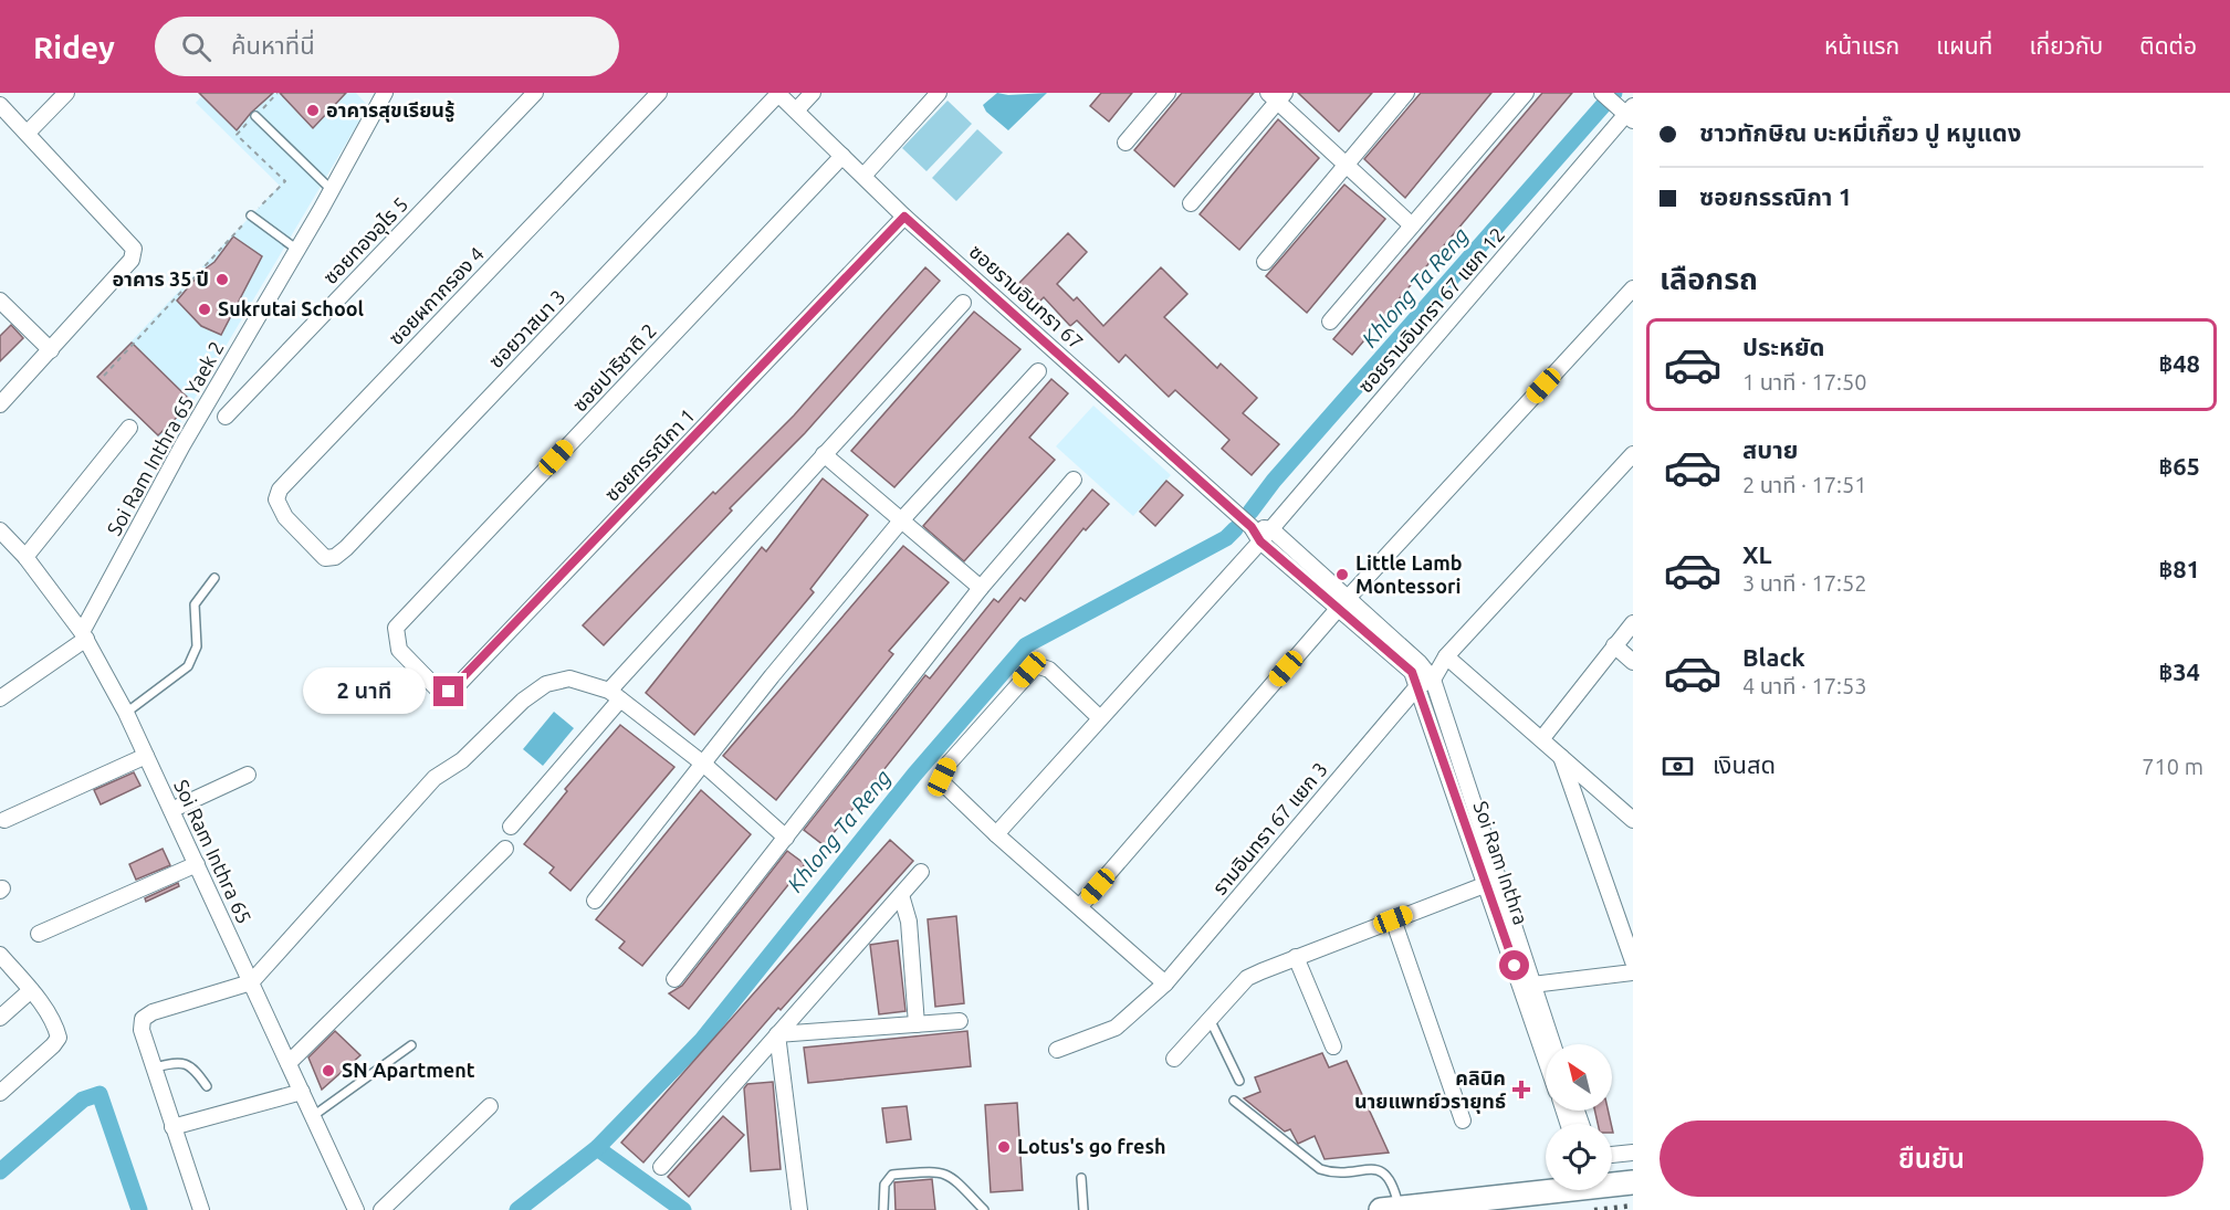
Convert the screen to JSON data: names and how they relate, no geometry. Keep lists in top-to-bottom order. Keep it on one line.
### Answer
{"streets":{"street":["ซอยทองอุไร 5","ซอยผกากรอง 4","ซอยรามอินทรา 67","ซอยรามอินทรา 67 แยก 12","ซอยวาสนา 3","ซอยปาริชาติ 2","Soi Ram Inthra 65 Yaek 2","ซอยกรรณิกา 1","รามอินทรา 67 แยก 3","Soi Ram Inthra 65","Soi Ram Inthra"]},"crossings":[["ซอยผกากรอง 4","ซอยวาสนา 3"],["ซอยรามอินทรา 67","ซอยรามอินทรา 67 แยก 12"],["ซอยรามอินทรา 67","ซอยวาสนา 3"],["ซอยรามอินทรา 67","ซอยปาริชาติ 2"],["ซอยรามอินทรา 67","ซอยกรรณิกา 1"],["ซอยปาริชาติ 2","ซอยกรรณิกา 1"],["Soi Ram Inthra 65 Yaek 2","Soi Ram Inthra 65"],["รามอินทรา 67 แยก 3","Soi Ram Inthra"]],"water":["Khlong Ta Reng"],"places":{"other":["อาคารสุขเรียนรู้","อาคาร 35 ปี","Sukrutai School","Little Lamb Montessori","SN Apartment","Lotus's go fresh"],"health":["คลินิค นายแพทย์วรายุทธ์"]},"north":"top left","page":{"header":"Ridey","search":"ค้นหาที่นี่","nav":["หน้าแรก","แผนที่","เกี่ยวกับ","ติดต่อ"],"banner":["ชาวทักษิณ บะหมี่เกี๊ยว ปู หมูแดง","ซอยกรรณิกา 1"],"heading":"เลือกรถ","list":[{"name":"ประหยัด","note":"1 นาที · 17:50","value":"฿48"},{"name":"สบาย","note":"2 นาที · 17:51","value":"฿65"},{"name":"XL","note":"3 นาที · 17:52","value":"฿81"},{"name":"Black","note":"4 นาที · 17:53","value":"฿34"}],"bubble":"2 นาที","pay":["เงินสด","710 m"],"buttons":"ยืนยัน"}}
